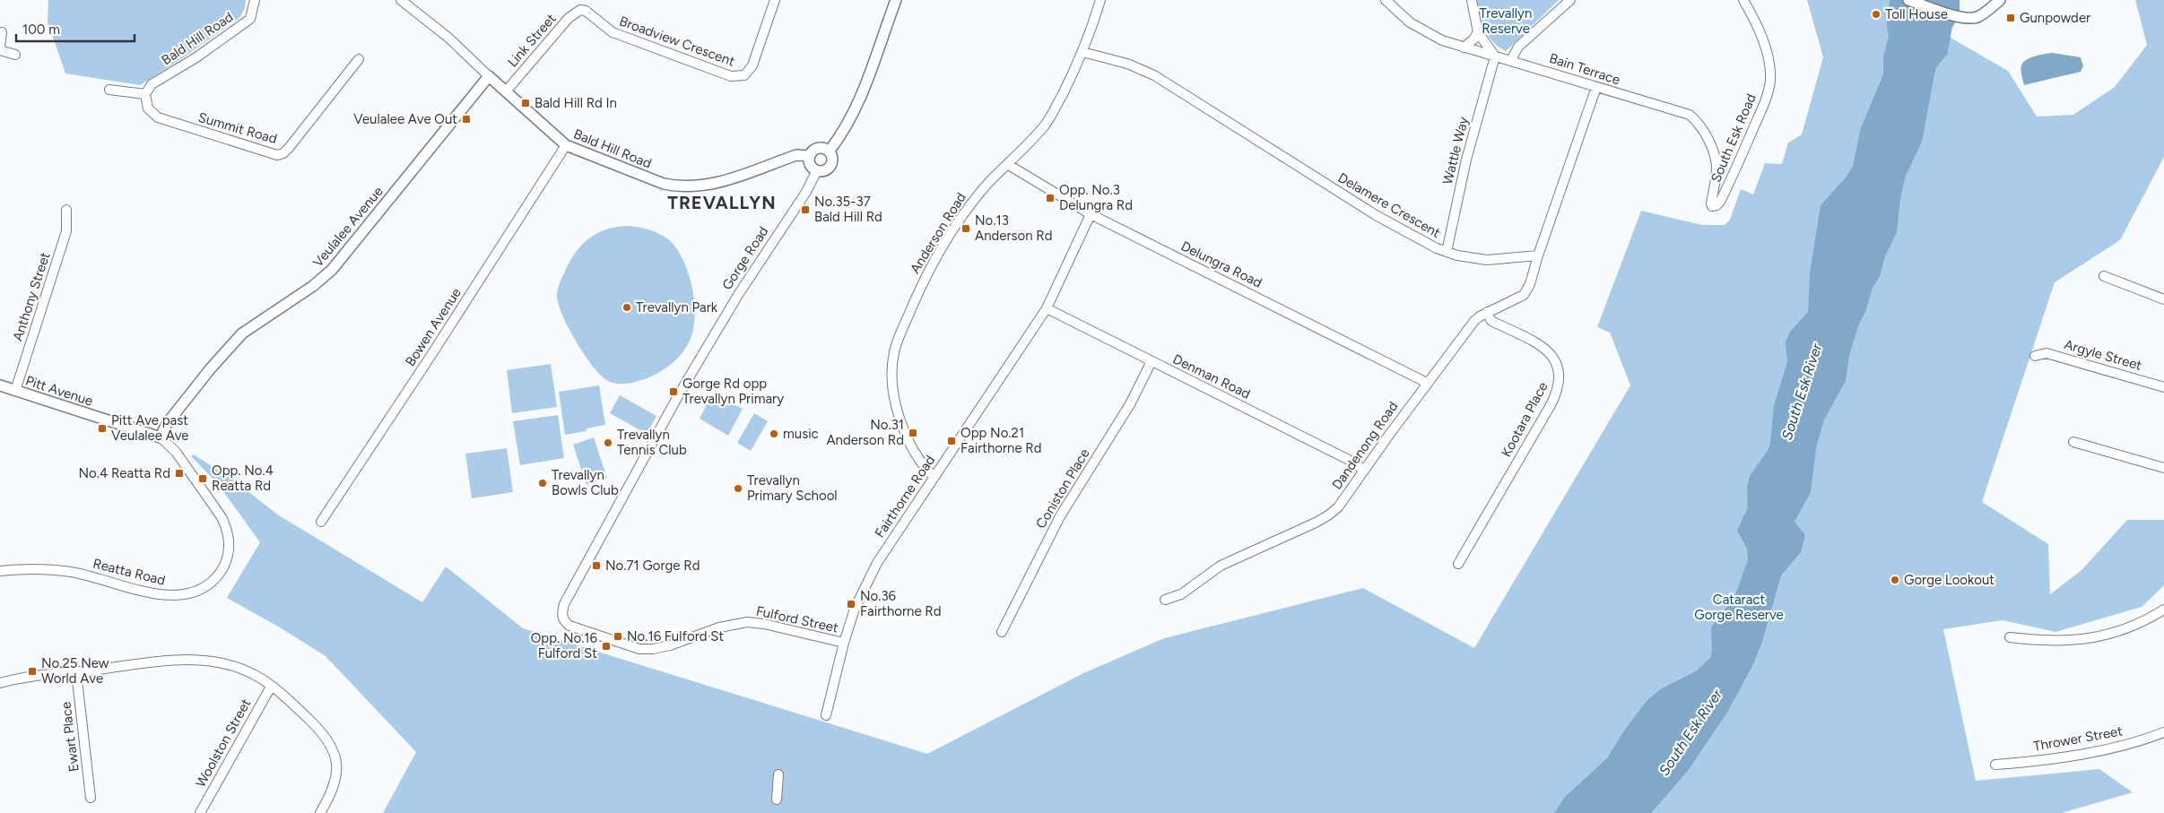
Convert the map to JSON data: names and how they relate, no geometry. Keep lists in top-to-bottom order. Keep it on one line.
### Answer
{"streets":{"street":["Bald Hill Road","Link Street","Broadview Crescent","Bain Terrace","Summit Road","South Esk Road","Wattle Way","Delamere Crescent","Veulalee Avenue","Anderson Road","Gorge Road","Delungra Road","Anthony Street","Bowen Avenue","Argyle Street","Denman Road","Pitt Avenue","Kootara Place","Dandenong Road","Coniston Place","Fairthorne Road","Reatta Road","Fulford Street","Ewart Place","Thrower Street","Woolston Street"]},"crossings":[["Bald Hill Road","Link Street"],["Bald Hill Road","Summit Road"],["Bald Hill Road","Veulalee Avenue"],["Bald Hill Road","Gorge Road"],["Bald Hill Road","Bowen Avenue"],["Link Street","Broadview Crescent"],["Bain Terrace","South Esk Road"],["Bain Terrace","Wattle Way"],["Wattle Way","Delamere Crescent"],["Delamere Crescent","Anderson Road"],["Delamere Crescent","Dandenong Road"],["Veulalee Avenue","Pitt Avenue"],["Veulalee Avenue","Reatta Road"],["Anderson Road","Delungra Road"],["Anderson Road","Fairthorne Road"],["Gorge Road","Fulford Street"],["Delungra Road","Dandenong Road"],["Delungra Road","Fairthorne Road"],["Anthony Street","Pitt Avenue"],["Denman Road","Dandenong Road"],["Denman Road","Coniston Place"],["Denman Road","Fairthorne Road"],["Pitt Avenue","Reatta Road"],["Kootara Place","Dandenong Road"],["Fairthorne Road","Fulford Street"]],"districts":["TREVALLYN"],"water":["South Esk River"],"parks":["Trevallyn Reserve","Cataract Gorge Reserve"],"places":{"other":["Toll House","Trevallyn Park","music","Trevallyn Tennis Club","Trevallyn Bowls Club","Trevallyn Primary School","Gorge Lookout"],"transit":["Gunpowder","Bald Hill Rd In","Veulalee Ave Out","Opp. No.3 Delungra Rd","No.35-37 Bald Hill Rd","No.13 Anderson Rd","Gorge Rd opp Trevallyn Primary","Pitt Ave past Veulalee Ave","No.31 Anderson Rd","Opp No.21 Fairthorne Rd","No.4 Reatta Rd","Opp. No.4 Reatta Rd","No.71 Gorge Rd","No.36 Fairthorne Rd","No.16 Fulford St","Opp. No.16 Fulford St","No.25 New World Ave"]},"scale_bar":"100 m"}
